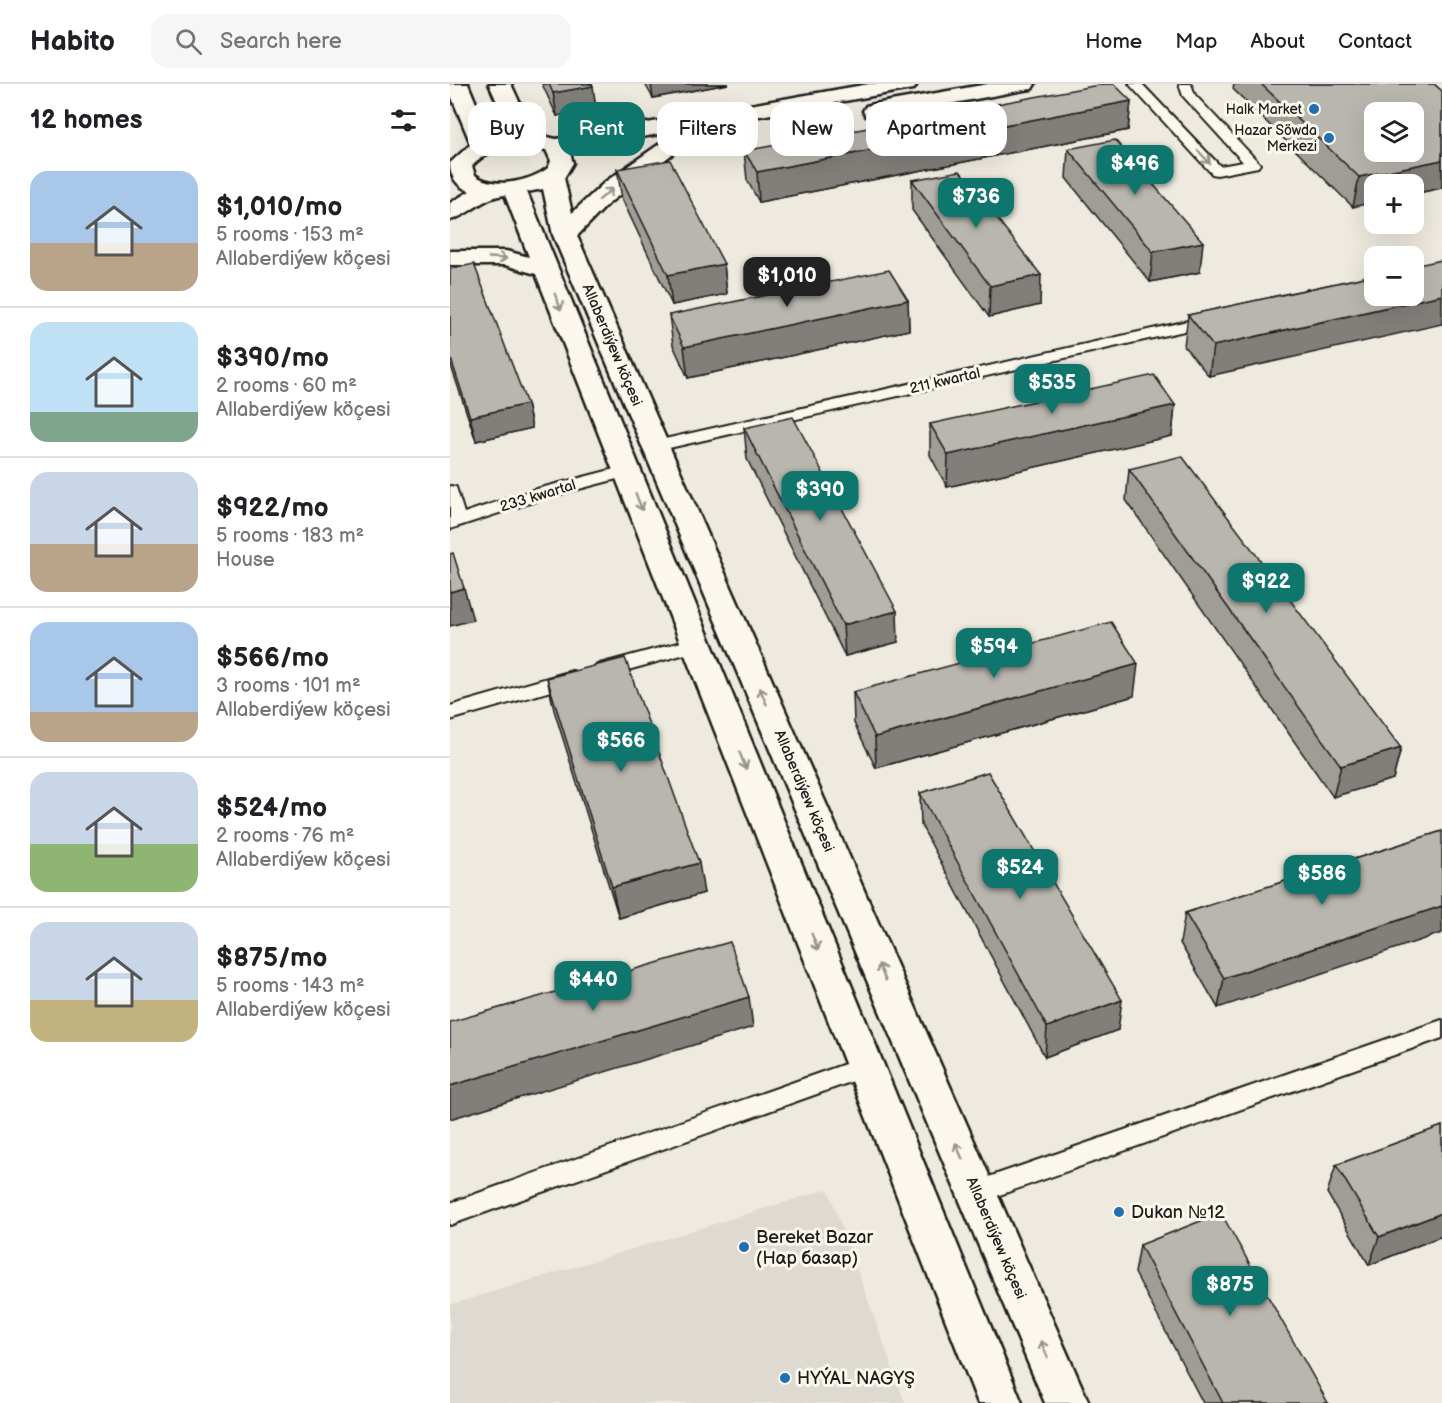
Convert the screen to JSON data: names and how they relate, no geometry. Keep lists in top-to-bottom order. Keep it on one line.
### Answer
{"streets":{"street":["Allaberdiýew köçesi"],"lane":["211 kwartal","233 kwartal"]},"crossings":[["Allaberdiýew köçesi","211 kwartal"]],"places":["Halk Market","Hazar Söwda Merkezi","Dukan №12","Bereket Bazar (Нар базар)","HYÝAL NAGYŞ"],"page":{"header":"Habito","search":"Search here","nav":["Home","Map","About","Contact"],"heading":"12 homes","map_buttons":["+","−"],"chip":["Buy","Rent","Filters","New","Apartment"],"price":["$496","$736","$1,010","$535","$390","$922","$594","$566","$524","$586","$440","$875"],"list":[{"name":"$1,010/mo","note":"5 rooms · 153 m² · Allaberdiýew köçesi"},{"name":"$390/mo","note":"2 rooms · 60 m² · Allaberdiýew köçesi"},{"name":"$922/mo","note":"5 rooms · 183 m² · House"},{"name":"$566/mo","note":"3 rooms · 101 m² · Allaberdiýew köçesi"},{"name":"$524/mo","note":"2 rooms · 76 m² · Allaberdiýew köçesi"},{"name":"$875/mo","note":"5 rooms · 143 m² · Allaberdiýew köçesi"}]}}
